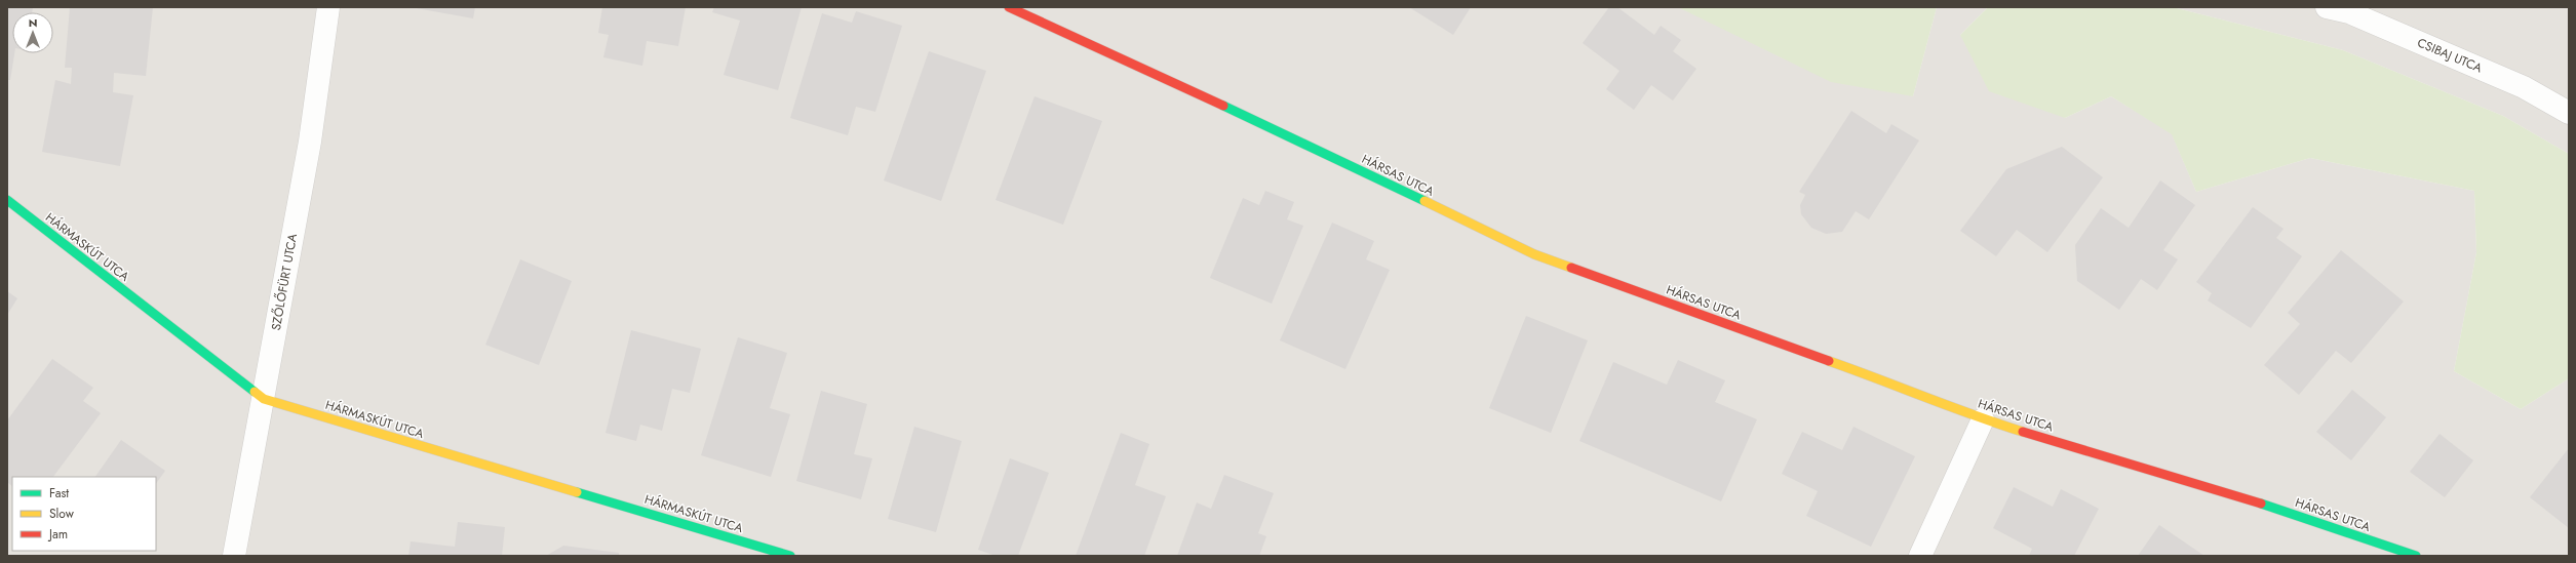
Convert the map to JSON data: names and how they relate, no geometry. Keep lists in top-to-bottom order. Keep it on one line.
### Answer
{"streets":{"street":["CSIBAJ UTCA","HÁRSAS UTCA","HÁRMASKÚT UTCA","SZŐLŐFÜRT UTCA"]},"crossings":[["HÁRMASKÚT UTCA","SZŐLŐFÜRT UTCA"]],"legend":["Fast","Slow","Jam"],"north":"top"}
